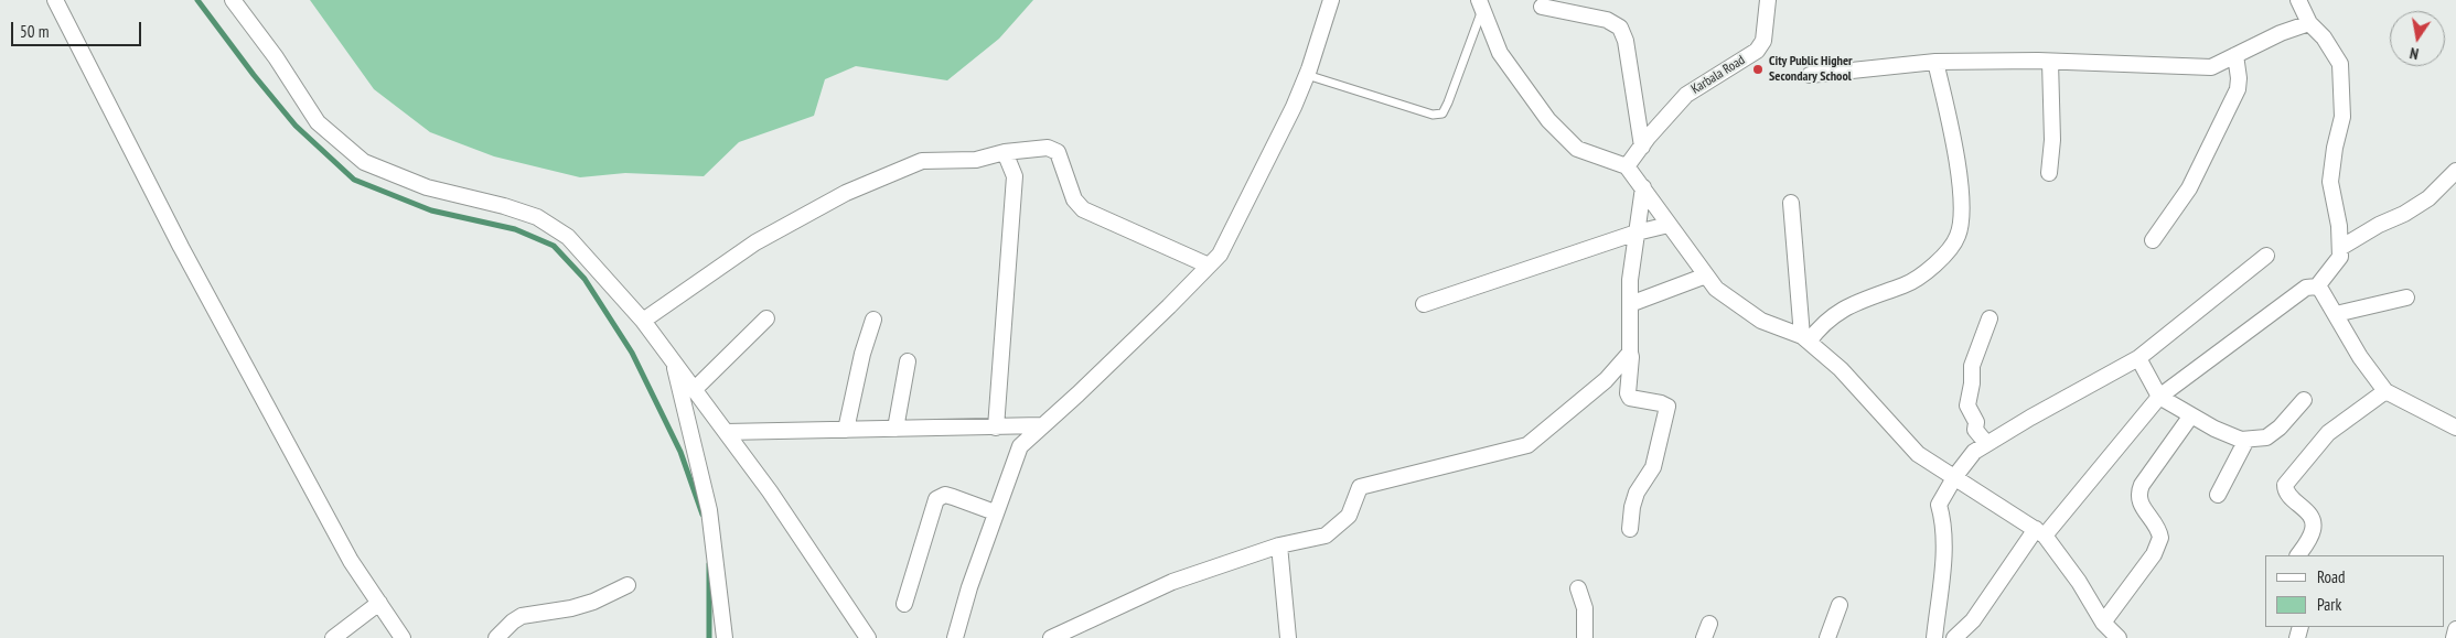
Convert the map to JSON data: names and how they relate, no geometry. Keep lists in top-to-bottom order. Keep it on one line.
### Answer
{"streets":{"street":["Karbala Road"]},"places":["City Public Higher Secondary School"],"legend":["Road","Park"],"scale_bar":"50 m","north":"bottom"}
